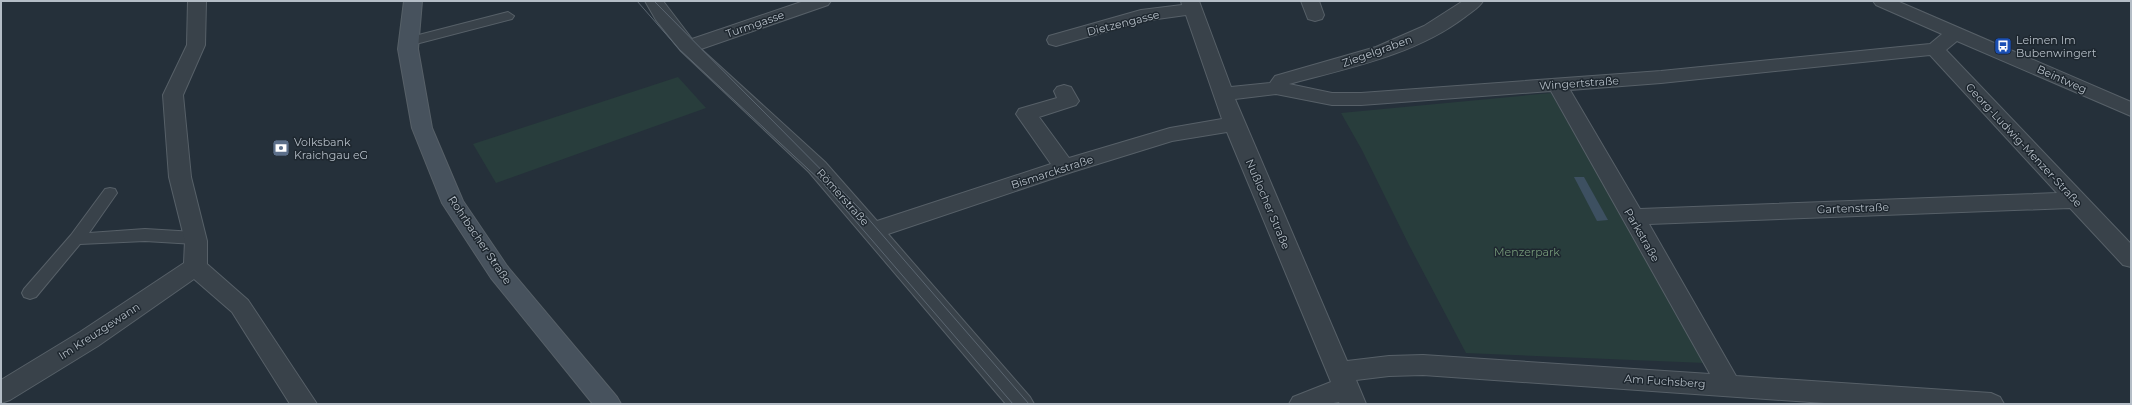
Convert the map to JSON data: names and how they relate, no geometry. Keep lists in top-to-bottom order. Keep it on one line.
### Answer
{"streets":{"main road":["Rohrbacher Straße"],"street":["Dietzengasse","Turmgasse","Ziegelgraben","Beintweg","Wingertstraße","Georg-Ludwig-Menzer-Straße","Bismarckstraße","Römerstraße","Nußlocher Straße","Gartenstraße","Parkstraße","Im Kreuzgewann","Am Fuchsberg"]},"crossings":[["Dietzengasse","Nußlocher Straße"],["Turmgasse","Römerstraße"],["Ziegelgraben","Wingertstraße"],["Wingertstraße","Georg-Ludwig-Menzer-Straße"],["Wingertstraße","Nußlocher Straße"],["Wingertstraße","Parkstraße"],["Georg-Ludwig-Menzer-Straße","Gartenstraße"],["Bismarckstraße","Römerstraße"],["Bismarckstraße","Nußlocher Straße"],["Nußlocher Straße","Am Fuchsberg"],["Gartenstraße","Parkstraße"],["Parkstraße","Am Fuchsberg"]],"parks":["Menzerpark"],"places":{"bus stop":["Leimen Im Bubenwingert"],"bank":["Volksbank Kraichgau eG"]}}
